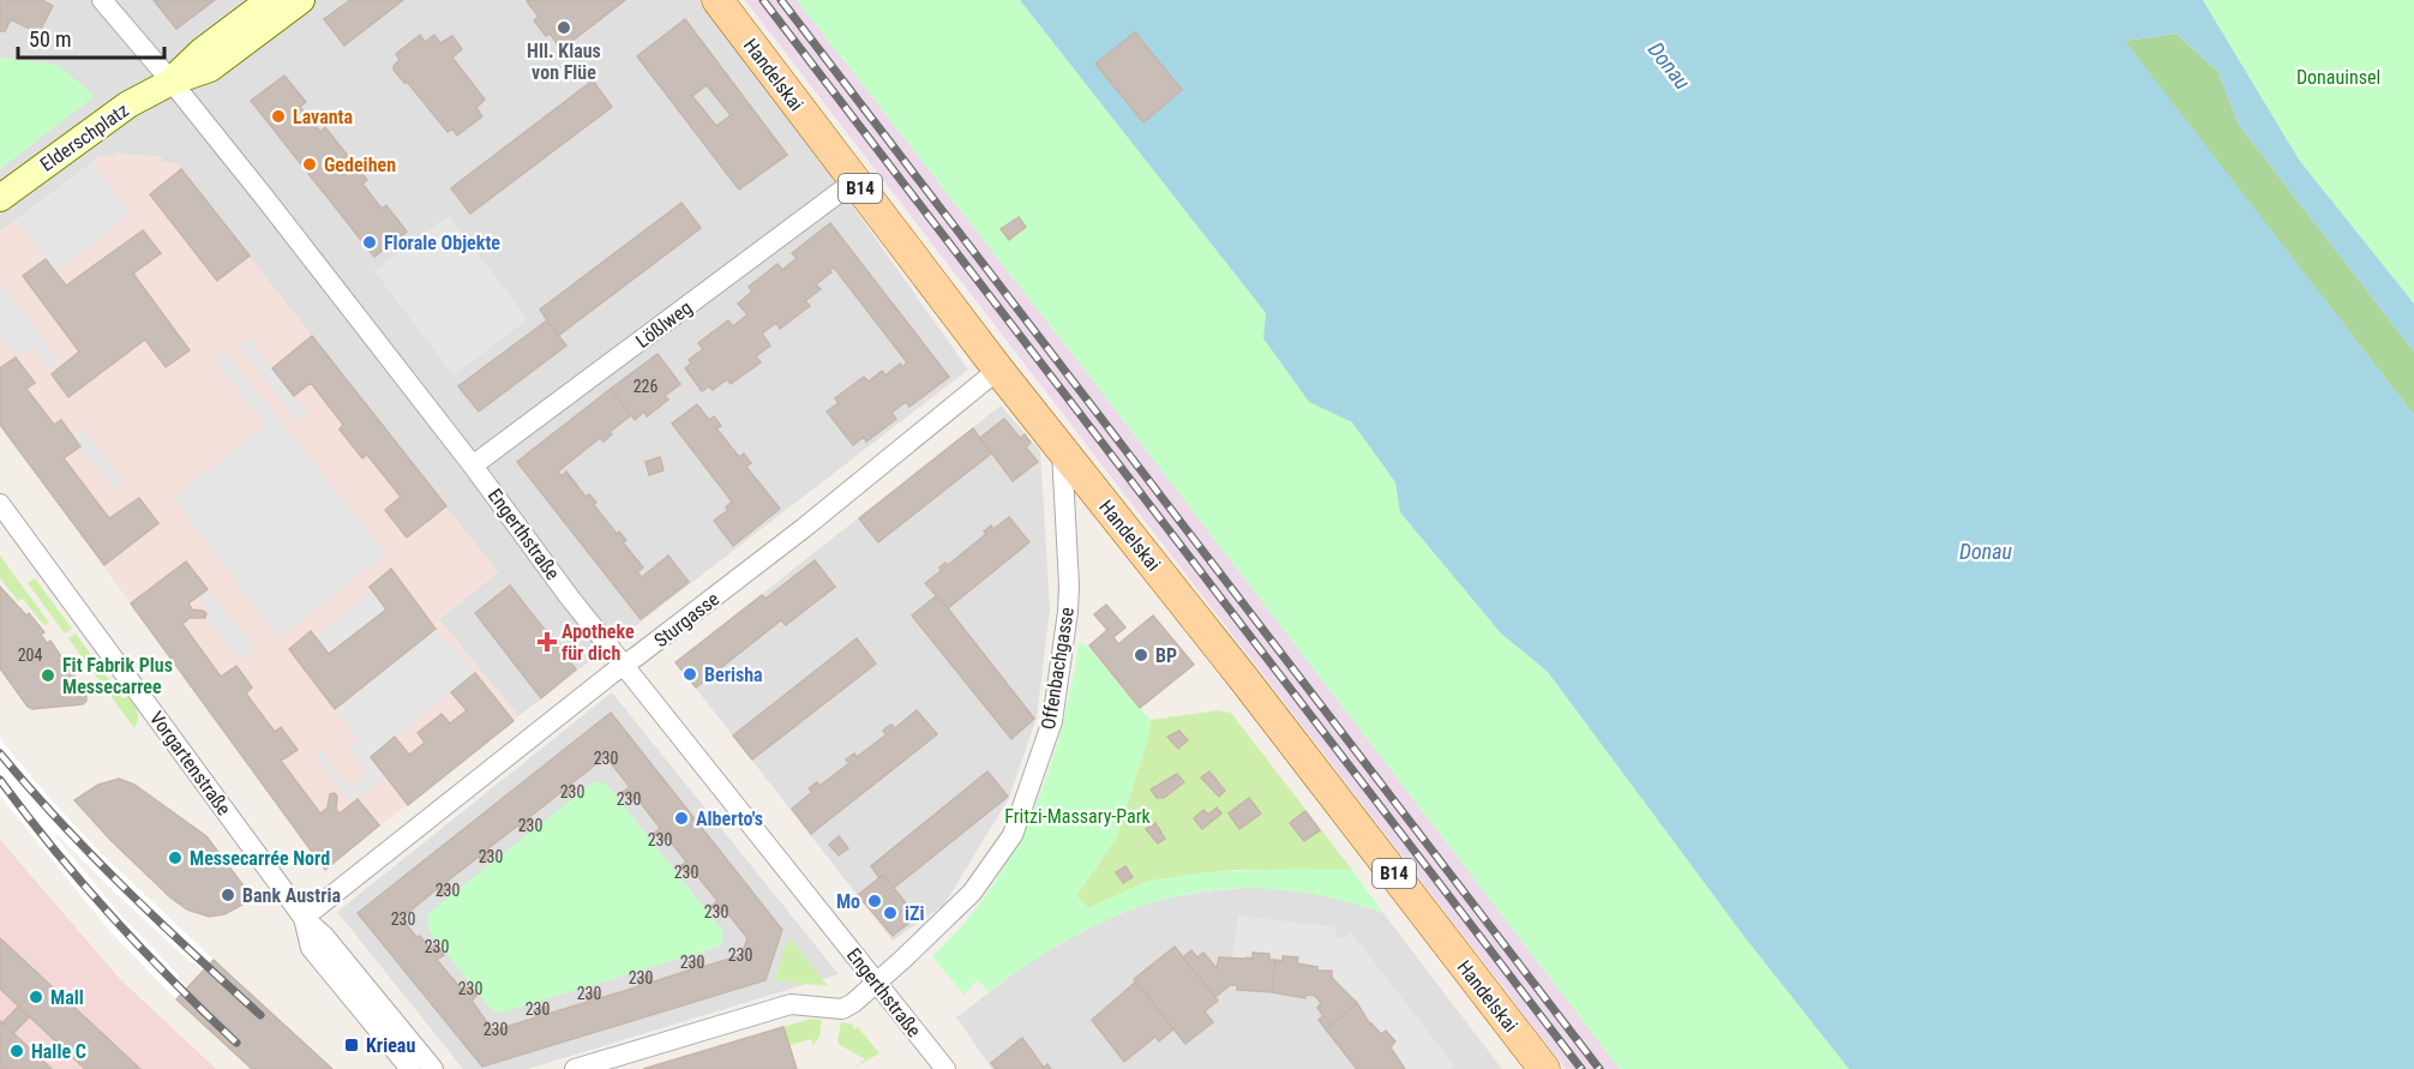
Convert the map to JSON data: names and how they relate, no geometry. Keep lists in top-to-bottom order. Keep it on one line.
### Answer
{"streets":{"main road":["Handelskai","Elderschplatz","B14"],"street":["Lößlweg","Engerthstraße","Sturgasse","Offenbachgasse","Vorgartenstraße"]},"crossings":[["Handelskai","Lößlweg"],["Handelskai","Sturgasse"],["Handelskai","Offenbachgasse"],["Elderschplatz","Engerthstraße"],["Lößlweg","Engerthstraße"],["Engerthstraße","Sturgasse"],["Engerthstraße","Offenbachgasse"],["Sturgasse","Vorgartenstraße"]],"water":["Donau"],"parks":["Donauinsel","Fritzi-Massary-Park"],"places":{"other":["Hll. Klaus von Flüe","Lavanta","Gedeihen","Florale Objekte","BP","Berisha","Fit Fabrik Plus Messecarree","Alberto's","Messecarrée Nord","Bank Austria","Mo","iZi","Mall","Halle C"],"health":["Apotheke für dich"],"transit":["Krieau"]},"house_numbers":["226","204","230","230","230","230","230","230","230","230","230","230","230","230","230","230","230","230","230","230"],"scale_bar":"50 m"}
